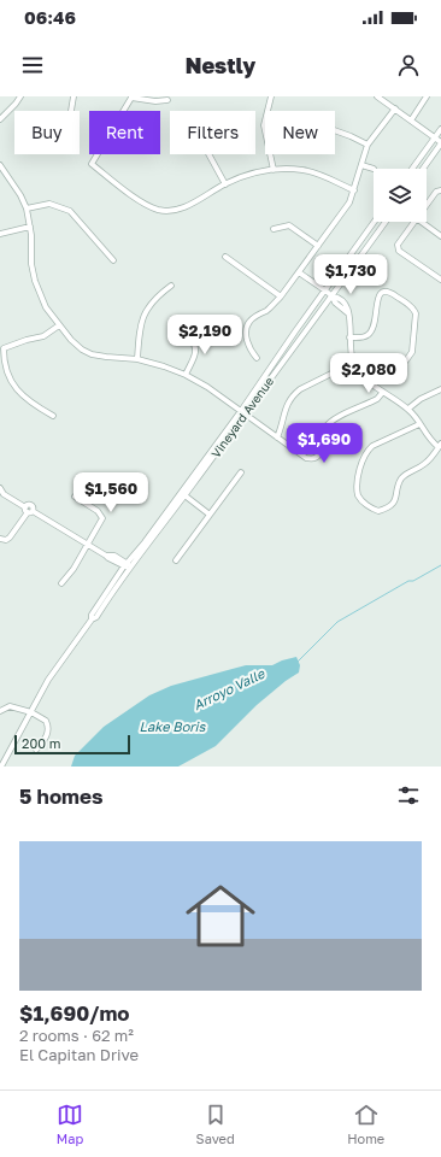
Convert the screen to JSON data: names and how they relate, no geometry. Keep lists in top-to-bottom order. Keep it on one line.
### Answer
{"streets":{"street":["Vineyard Avenue"]},"water":["Arroyo Valle","Lake Boris"],"scale_bar":"200 m","page":{"status":"06:46","header":"Nestly","chip":["Buy","Rent","Filters","New"],"price":["$1,730","$2,190","$2,080","$1,690","$1,560"],"scale":"200 m","heading":"5 homes","list":[{"name":"$1,690/mo","note":"2 rooms · 62 m² · El Capitan Drive"}],"tabs":["Map","Saved","Home"]}}
